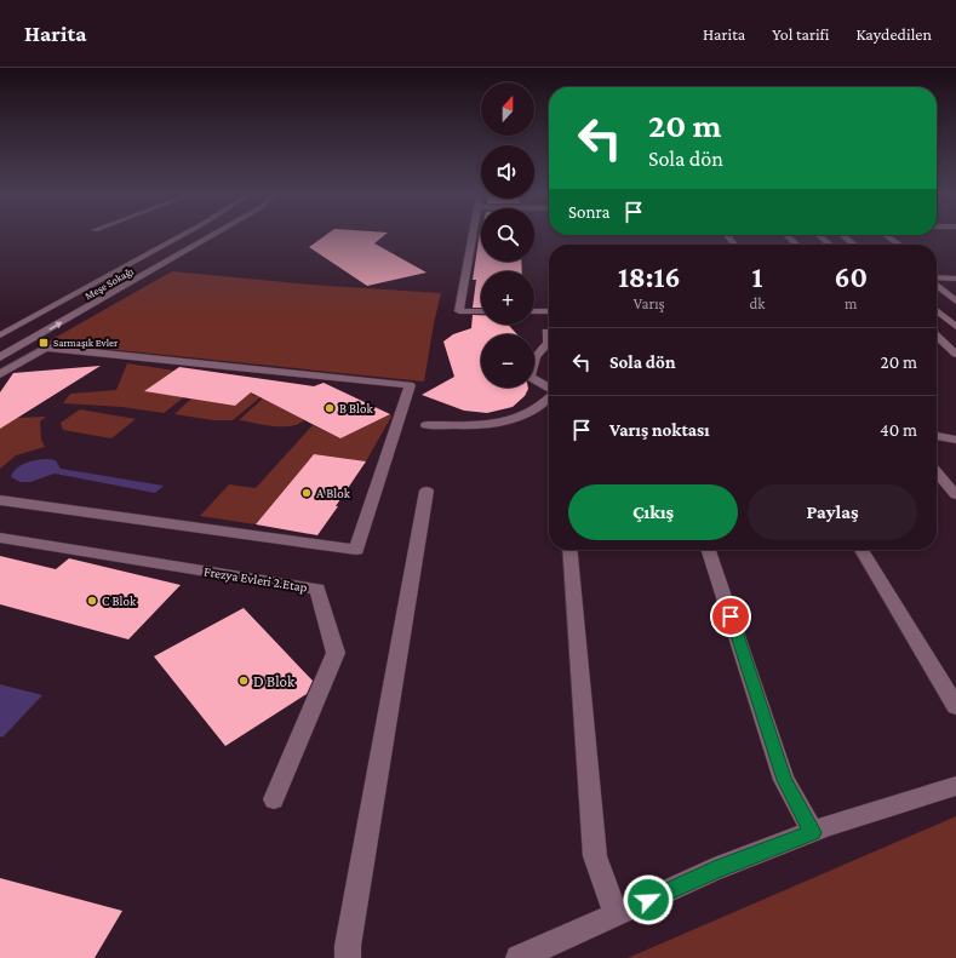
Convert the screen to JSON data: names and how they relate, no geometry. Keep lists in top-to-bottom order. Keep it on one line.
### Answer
{"streets":{"street":["Meşe Sokağı","Frezya Evleri 2.Etap"]},"places":{"transit":["Sarmaşık Evler"],"other":["B Blok","A Blok","C Blok","D Blok"]},"north":"top","page":{"header":"Harita","nav":["Harita","Yol tarifi","Kaydedilen"],"map_buttons":["+","−"],"turn":["20 m","Sola dön"],"then":"Sonra","eta":["18:16","Varış","1","dk","60","m"],"list":[{"name":"Sola dön","value":"20 m"},{"name":"Varış noktası","value":"40 m"}],"buttons":["Çıkış","Paylaş"]}}
